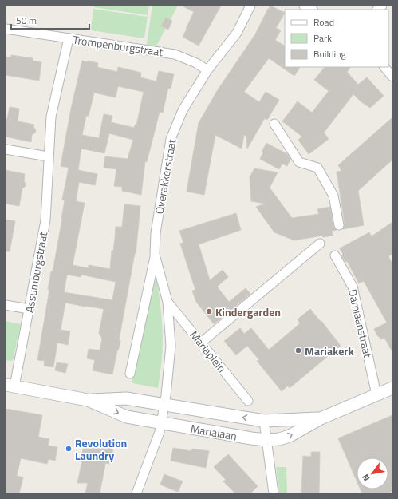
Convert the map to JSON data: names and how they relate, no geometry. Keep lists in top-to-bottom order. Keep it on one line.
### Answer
{"streets":{"street":["Trompenburgstraat","Overakkerstraat","Assumburgstraat","Damiaanstraat","Mariaplein","Marialaan"]},"crossings":[["Trompenburgstraat","Overakkerstraat"],["Trompenburgstraat","Assumburgstraat"],["Overakkerstraat","Mariaplein"],["Overakkerstraat","Marialaan"],["Damiaanstraat","Marialaan"]],"places":["Kindergarden","Mariakerk","Revolution Laundry"],"legend":["Road","Park","Building"],"scale_bar":"50 m","north":"bottom left"}
